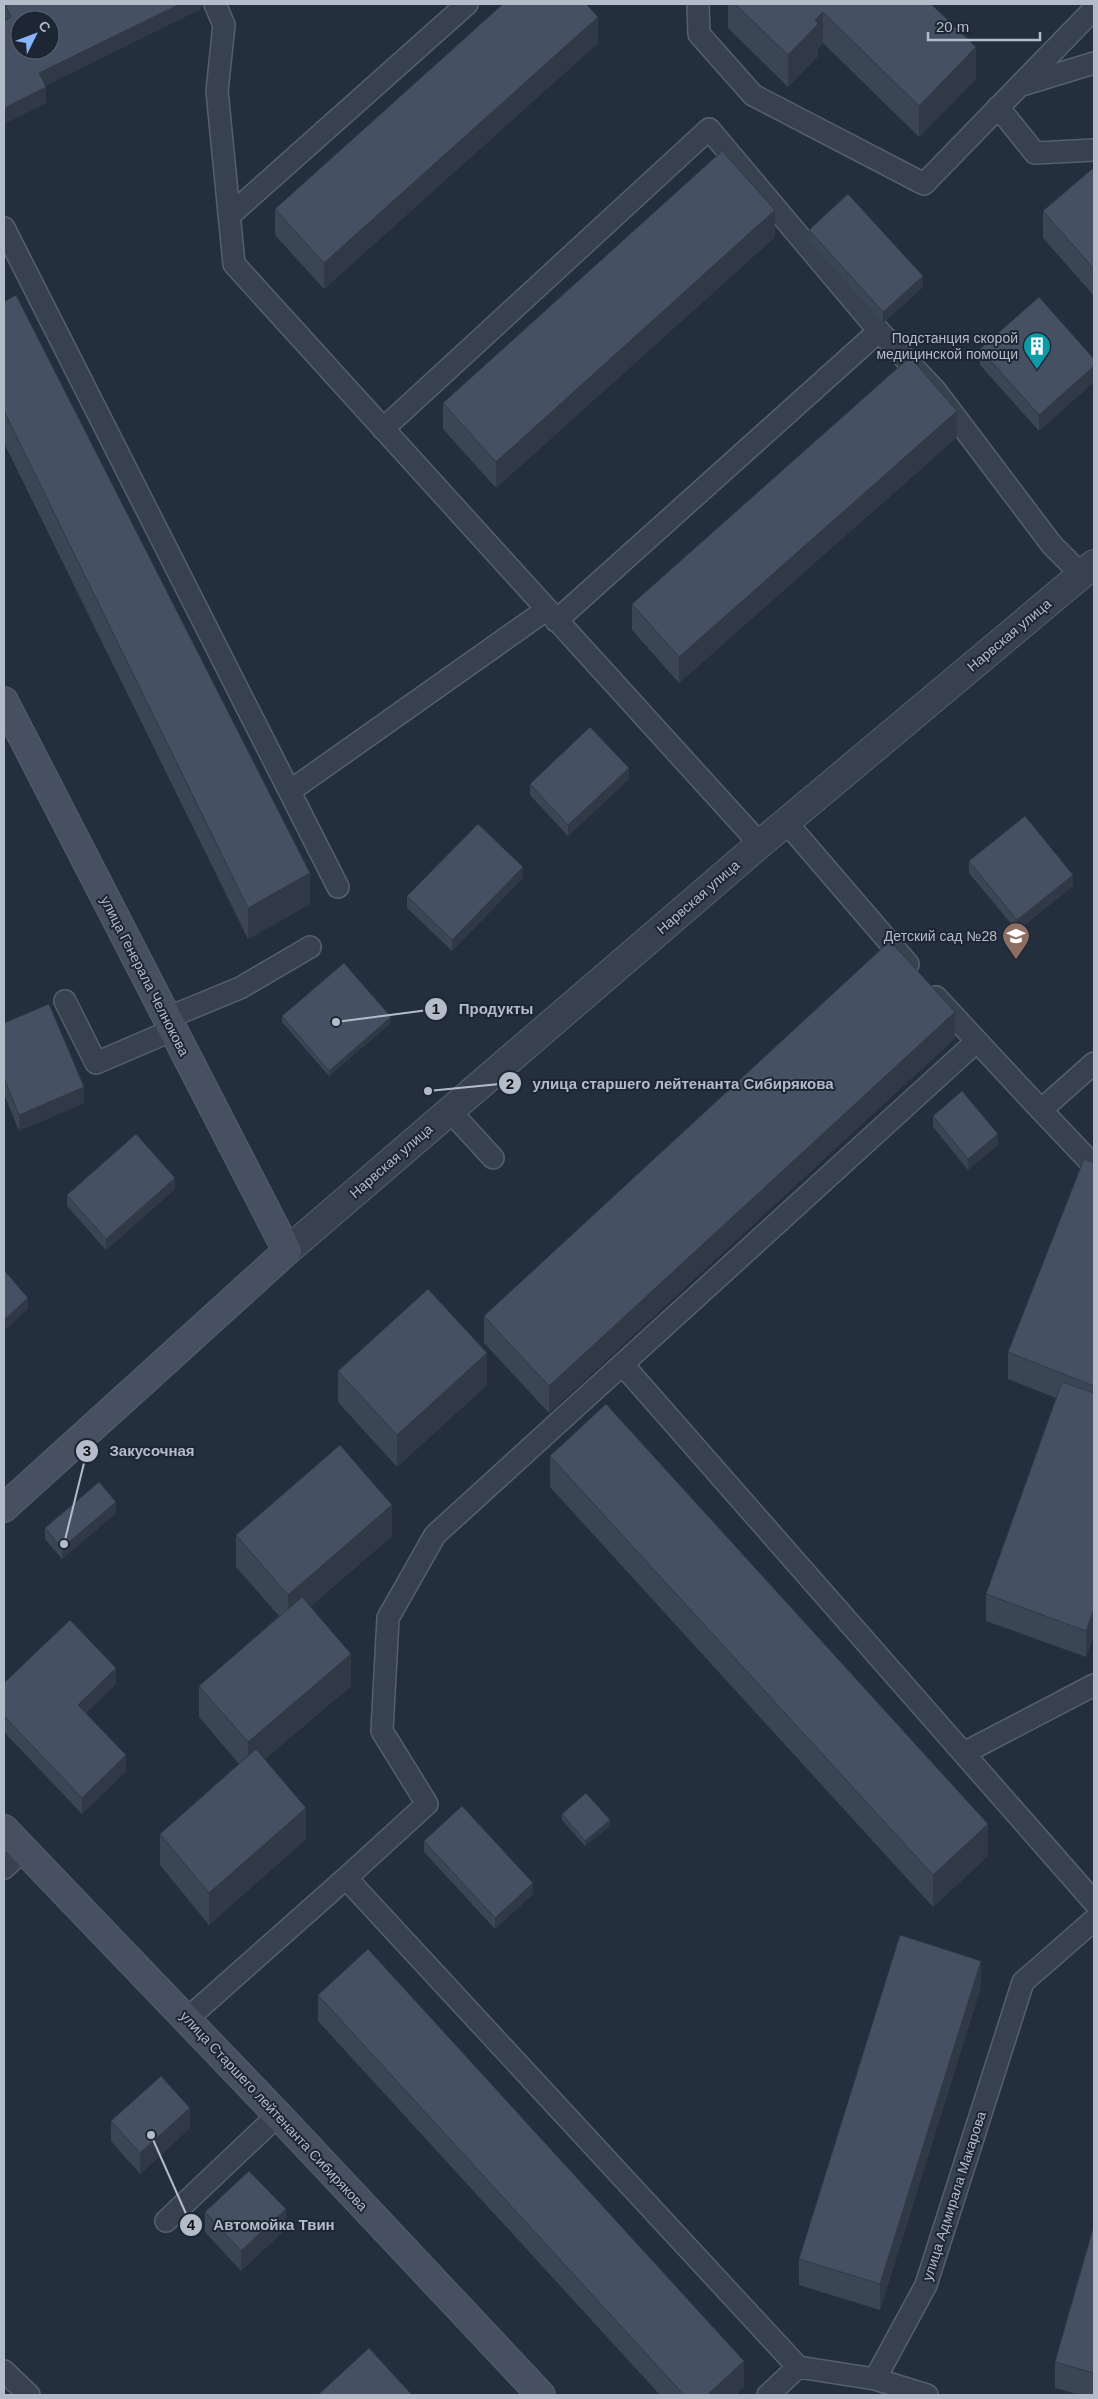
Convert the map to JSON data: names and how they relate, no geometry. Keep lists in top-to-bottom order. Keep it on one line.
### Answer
{"streets":{"main road":["Нарвская улица","улица Генерала Челнокова","улица Старшего лейтенанта Сибирякова"],"lane":["улица Адмирала Макарова"]},"crossings":[["Нарвская улица","улица Генерала Челнокова"]],"places":{"building":["Подстанция скорой медицинской помощи"],"school or university":["Детский сад №28"],"other":["Продукты","улица старшего лейтенанта Сибирякова","Закусочная","Автомойка Твин"]},"scale_bar":"20 m","north":"top right"}
